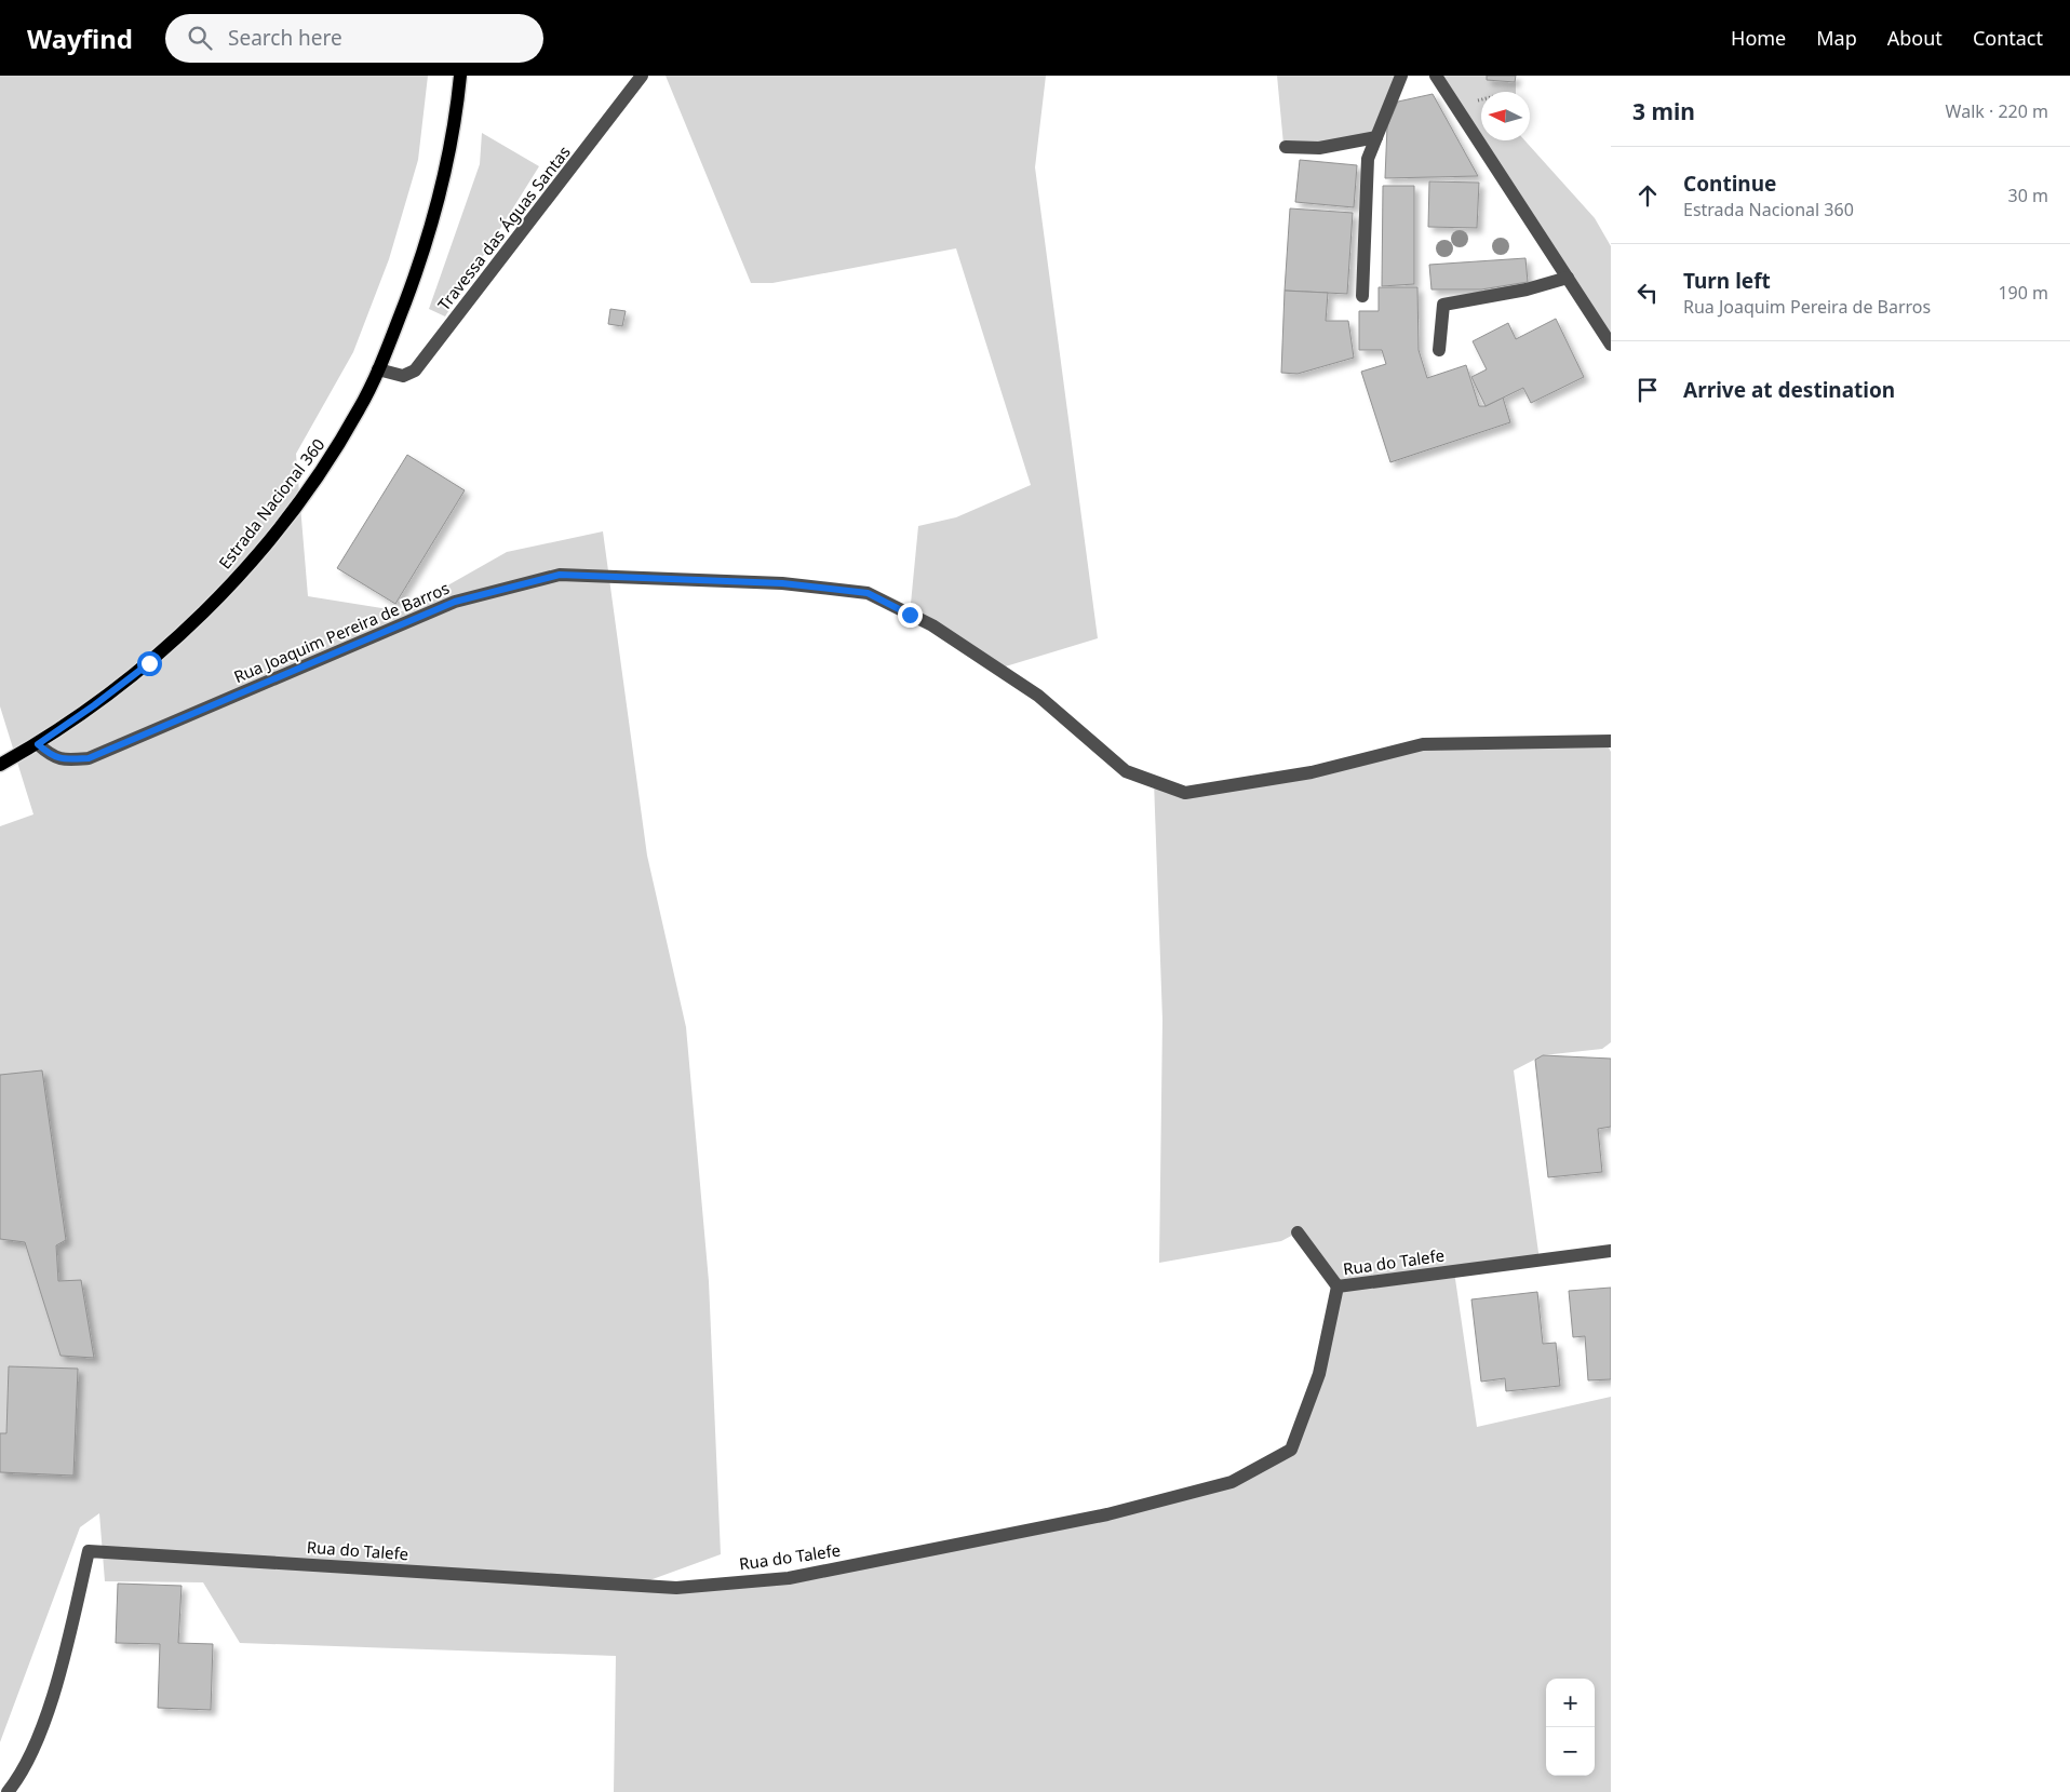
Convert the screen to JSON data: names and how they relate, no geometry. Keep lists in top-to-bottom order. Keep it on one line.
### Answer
{"streets":{"main road":["Estrada Nacional 360"],"street":["Travessa das Águas Santas","Rua Joaquim Pereira de Barros","Rua do Talefe"]},"crossings":[["Travessa das Águas Santas","Estrada Nacional 360"],["Estrada Nacional 360","Rua Joaquim Pereira de Barros"]],"north":"left","page":{"header":"Wayfind","search":"Search here","nav":["Home","Map","About","Contact"],"heading":["3 min","Walk · 220 m"],"list":[["Continue","Estrada Nacional 360","30 m"],["Turn left","Rua Joaquim Pereira de Barros","190 m"],"Arrive at destination"],"map_buttons":["+","−"]}}
